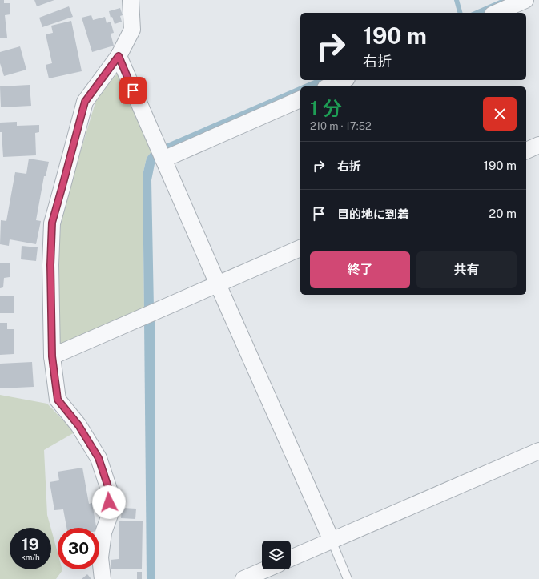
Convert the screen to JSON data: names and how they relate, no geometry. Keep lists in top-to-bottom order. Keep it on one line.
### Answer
{"page":{"turn":["190 m","右折"],"heading":["1 分","210 m · 17:52"],"list":[{"name":"右折","value":"190 m"},{"name":"目的地に到着","value":"20 m"}],"buttons":["終了","共有"],"speed":"19 km/h","limit":"30"}}
